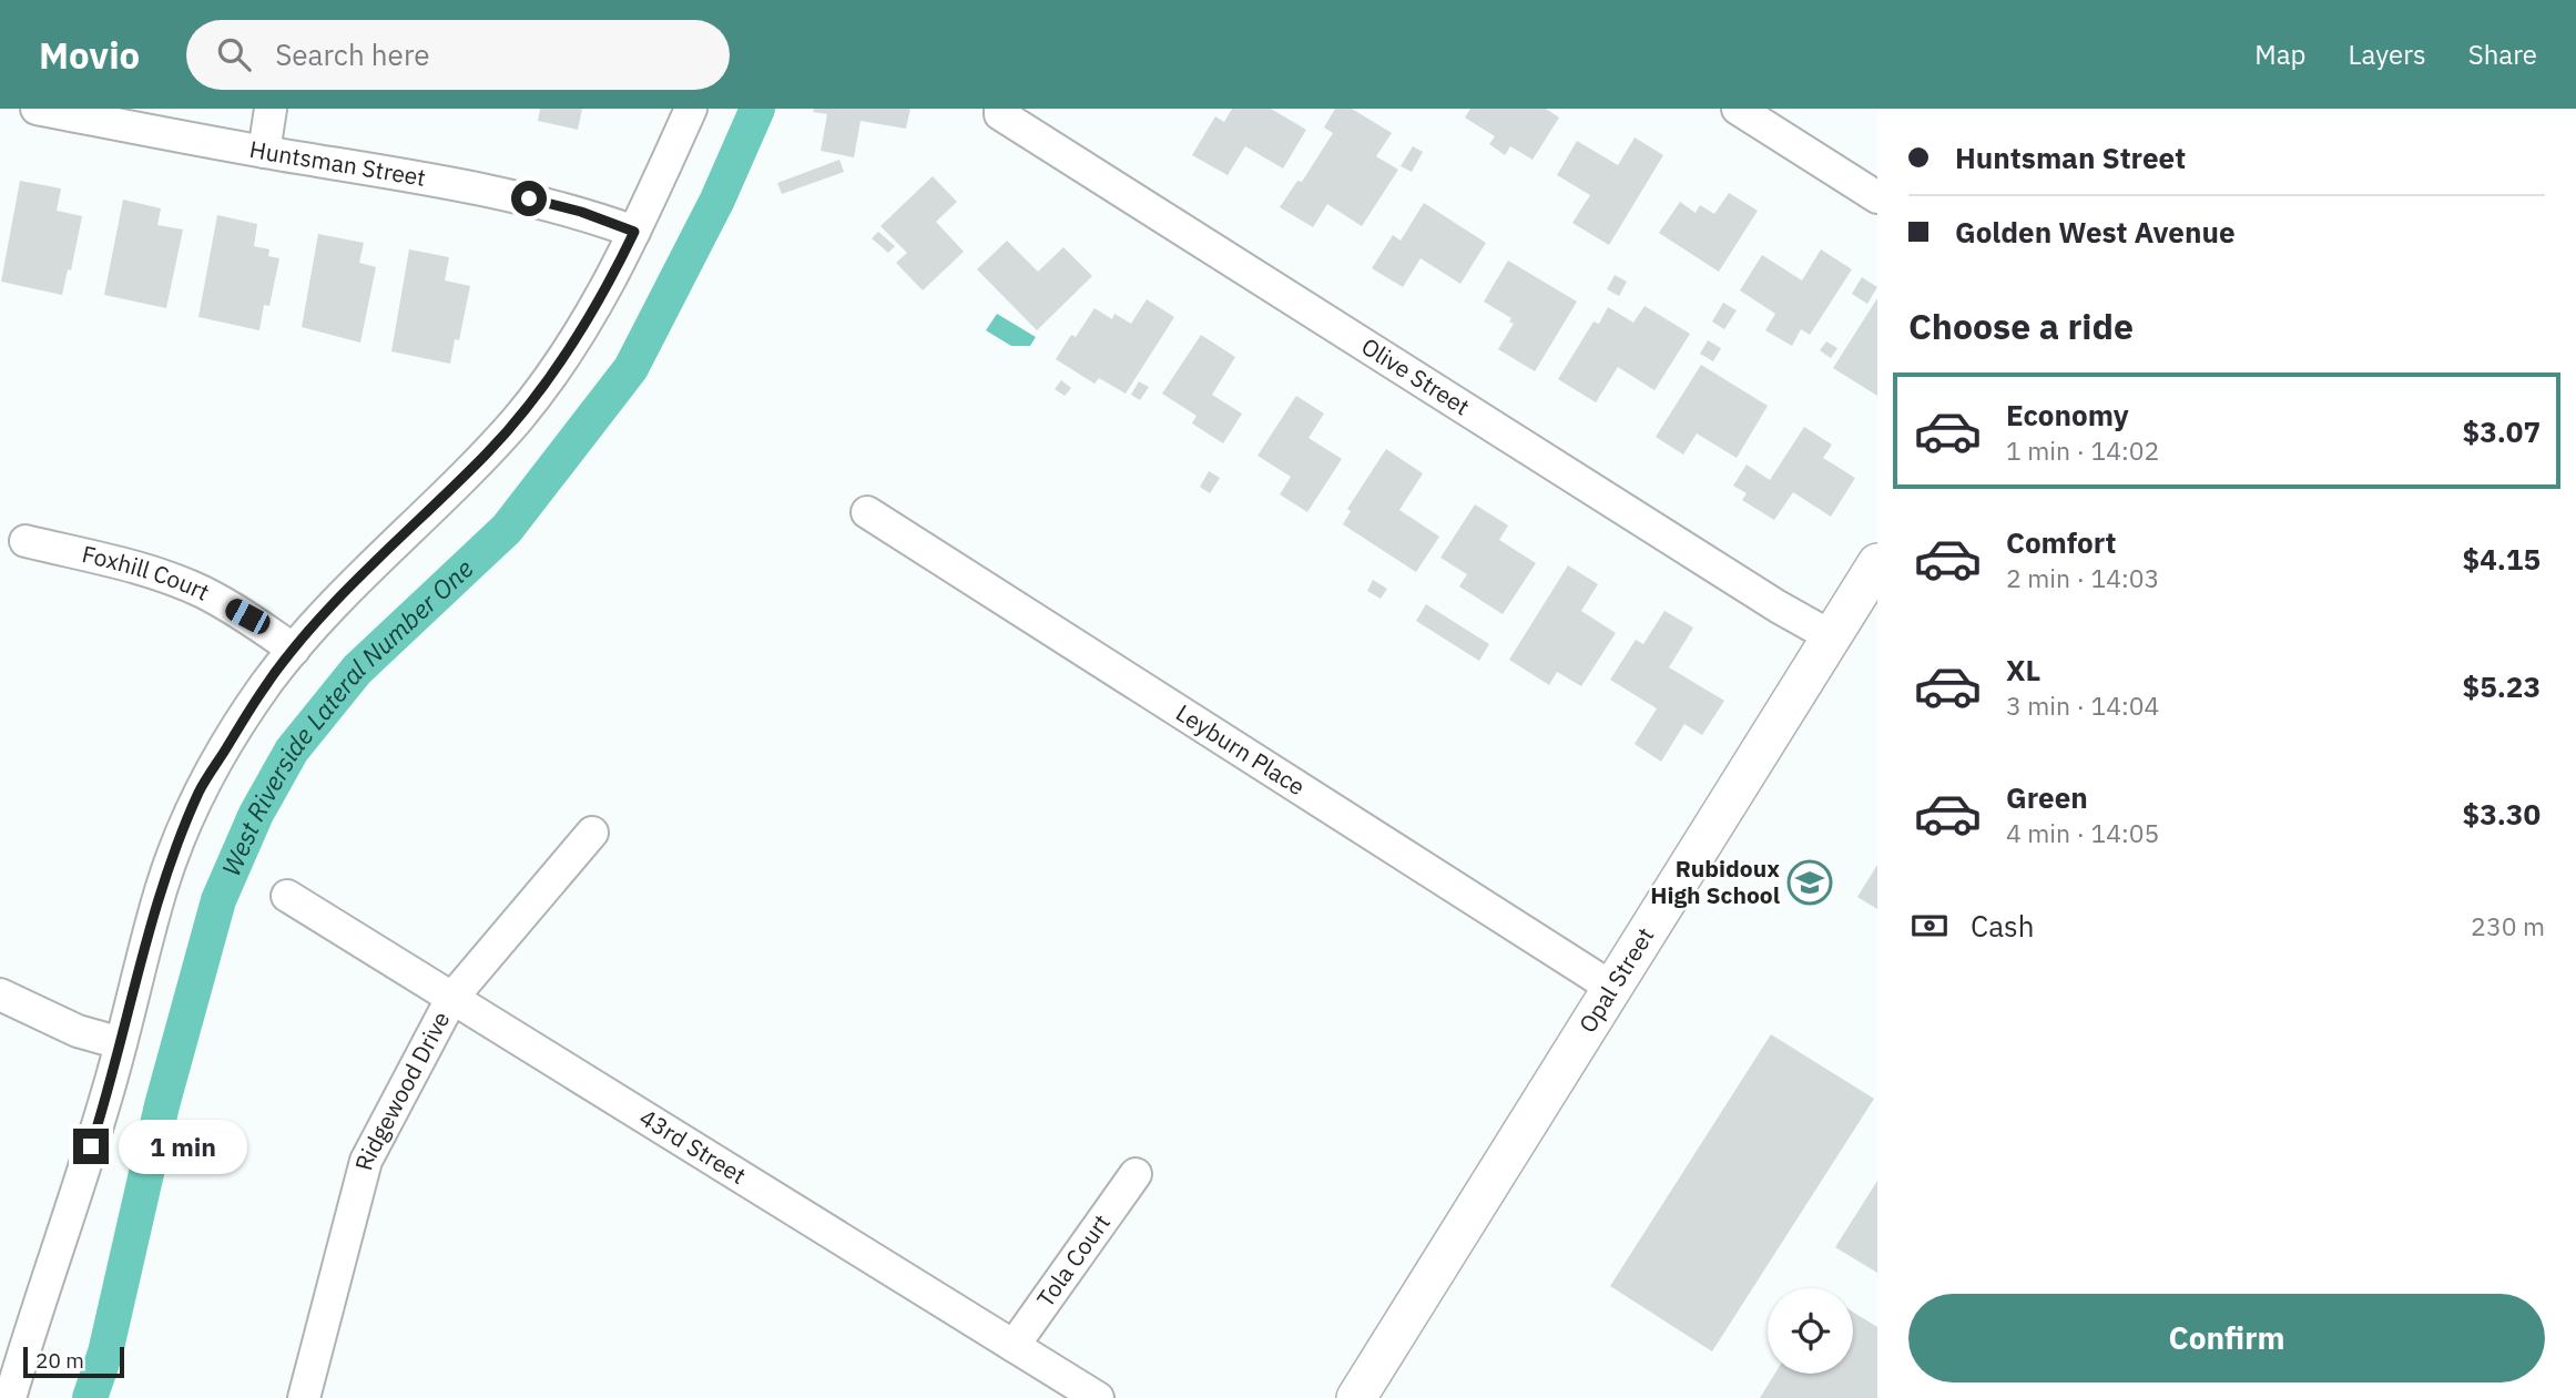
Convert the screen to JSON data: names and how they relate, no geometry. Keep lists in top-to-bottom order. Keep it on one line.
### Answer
{"streets":{"street":["Huntsman Street","Olive Street","Foxhill Court","Leyburn Place","Opal Street","Ridgewood Drive","43rd Street","Tola Court"]},"crossings":[["Olive Street","Opal Street"],["Leyburn Place","Opal Street"],["Ridgewood Drive","43rd Street"],["43rd Street","Tola Court"]],"water":["West Riverside Lateral Number One"],"places":{"school or university":["Rubidoux High School"]},"scale_bar":"20 m","page":{"header":"Movio","search":"Search here","nav":["Map","Layers","Share"],"banner":["Huntsman Street","Golden West Avenue"],"heading":"Choose a ride","list":[{"name":"Economy","note":"1 min · 14:02","value":"$3.07"},{"name":"Comfort","note":"2 min · 14:03","value":"$4.15"},{"name":"XL","note":"3 min · 14:04","value":"$5.23"},{"name":"Green","note":"4 min · 14:05","value":"$3.30"}],"pay":["Cash","230 m"],"bubble":"1 min","buttons":"Confirm","scale":"20 m"}}
